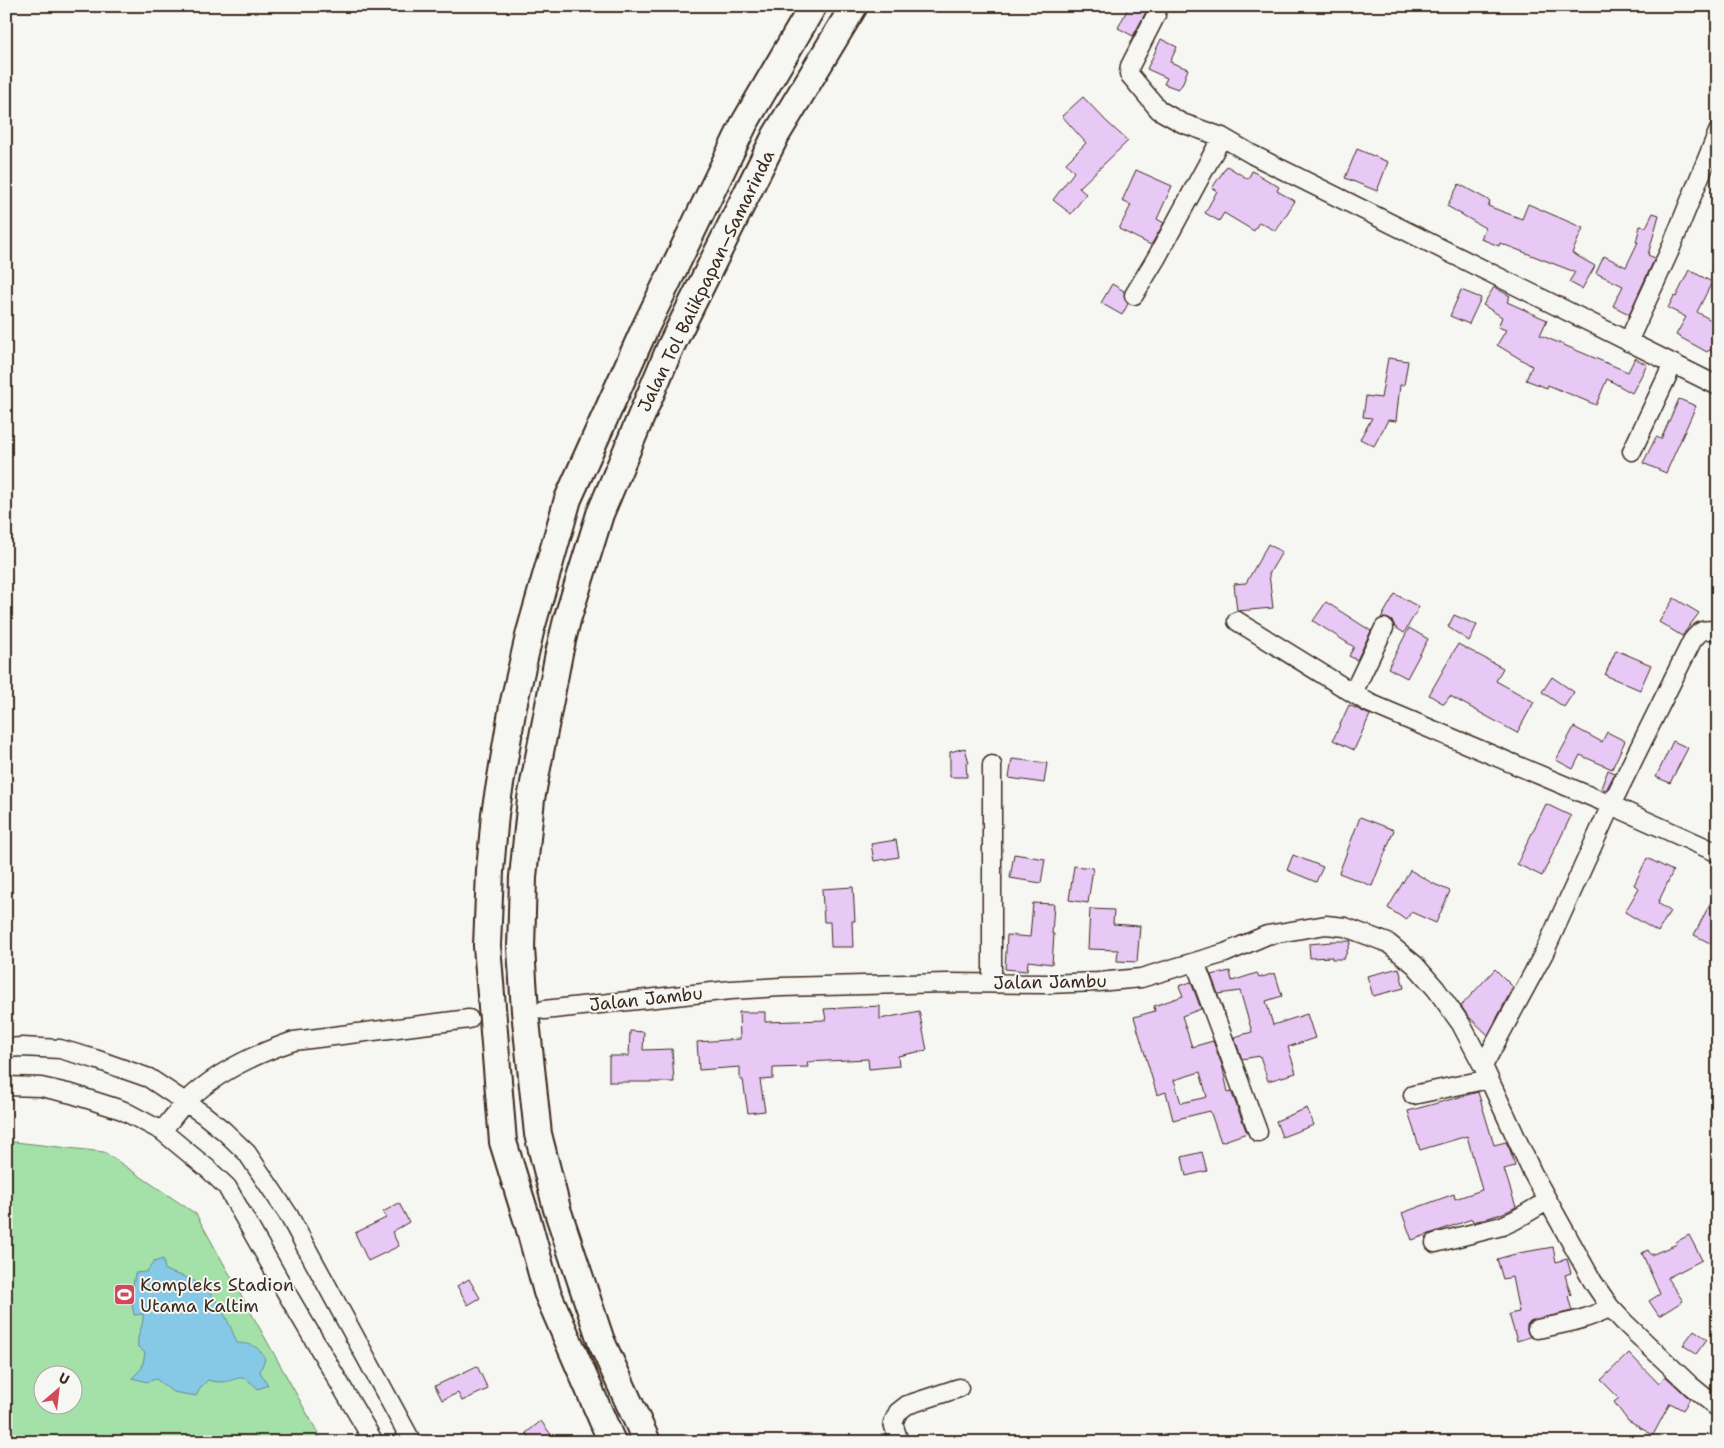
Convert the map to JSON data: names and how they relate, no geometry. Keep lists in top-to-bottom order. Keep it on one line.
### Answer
{"streets":{"highway":["Jalan Tol Balikpapan–Samarinda"],"street":["Jalan Jambu"]},"places":{"sports":["Kompleks Stadion Utama Kaltim"]},"north":"top right"}
